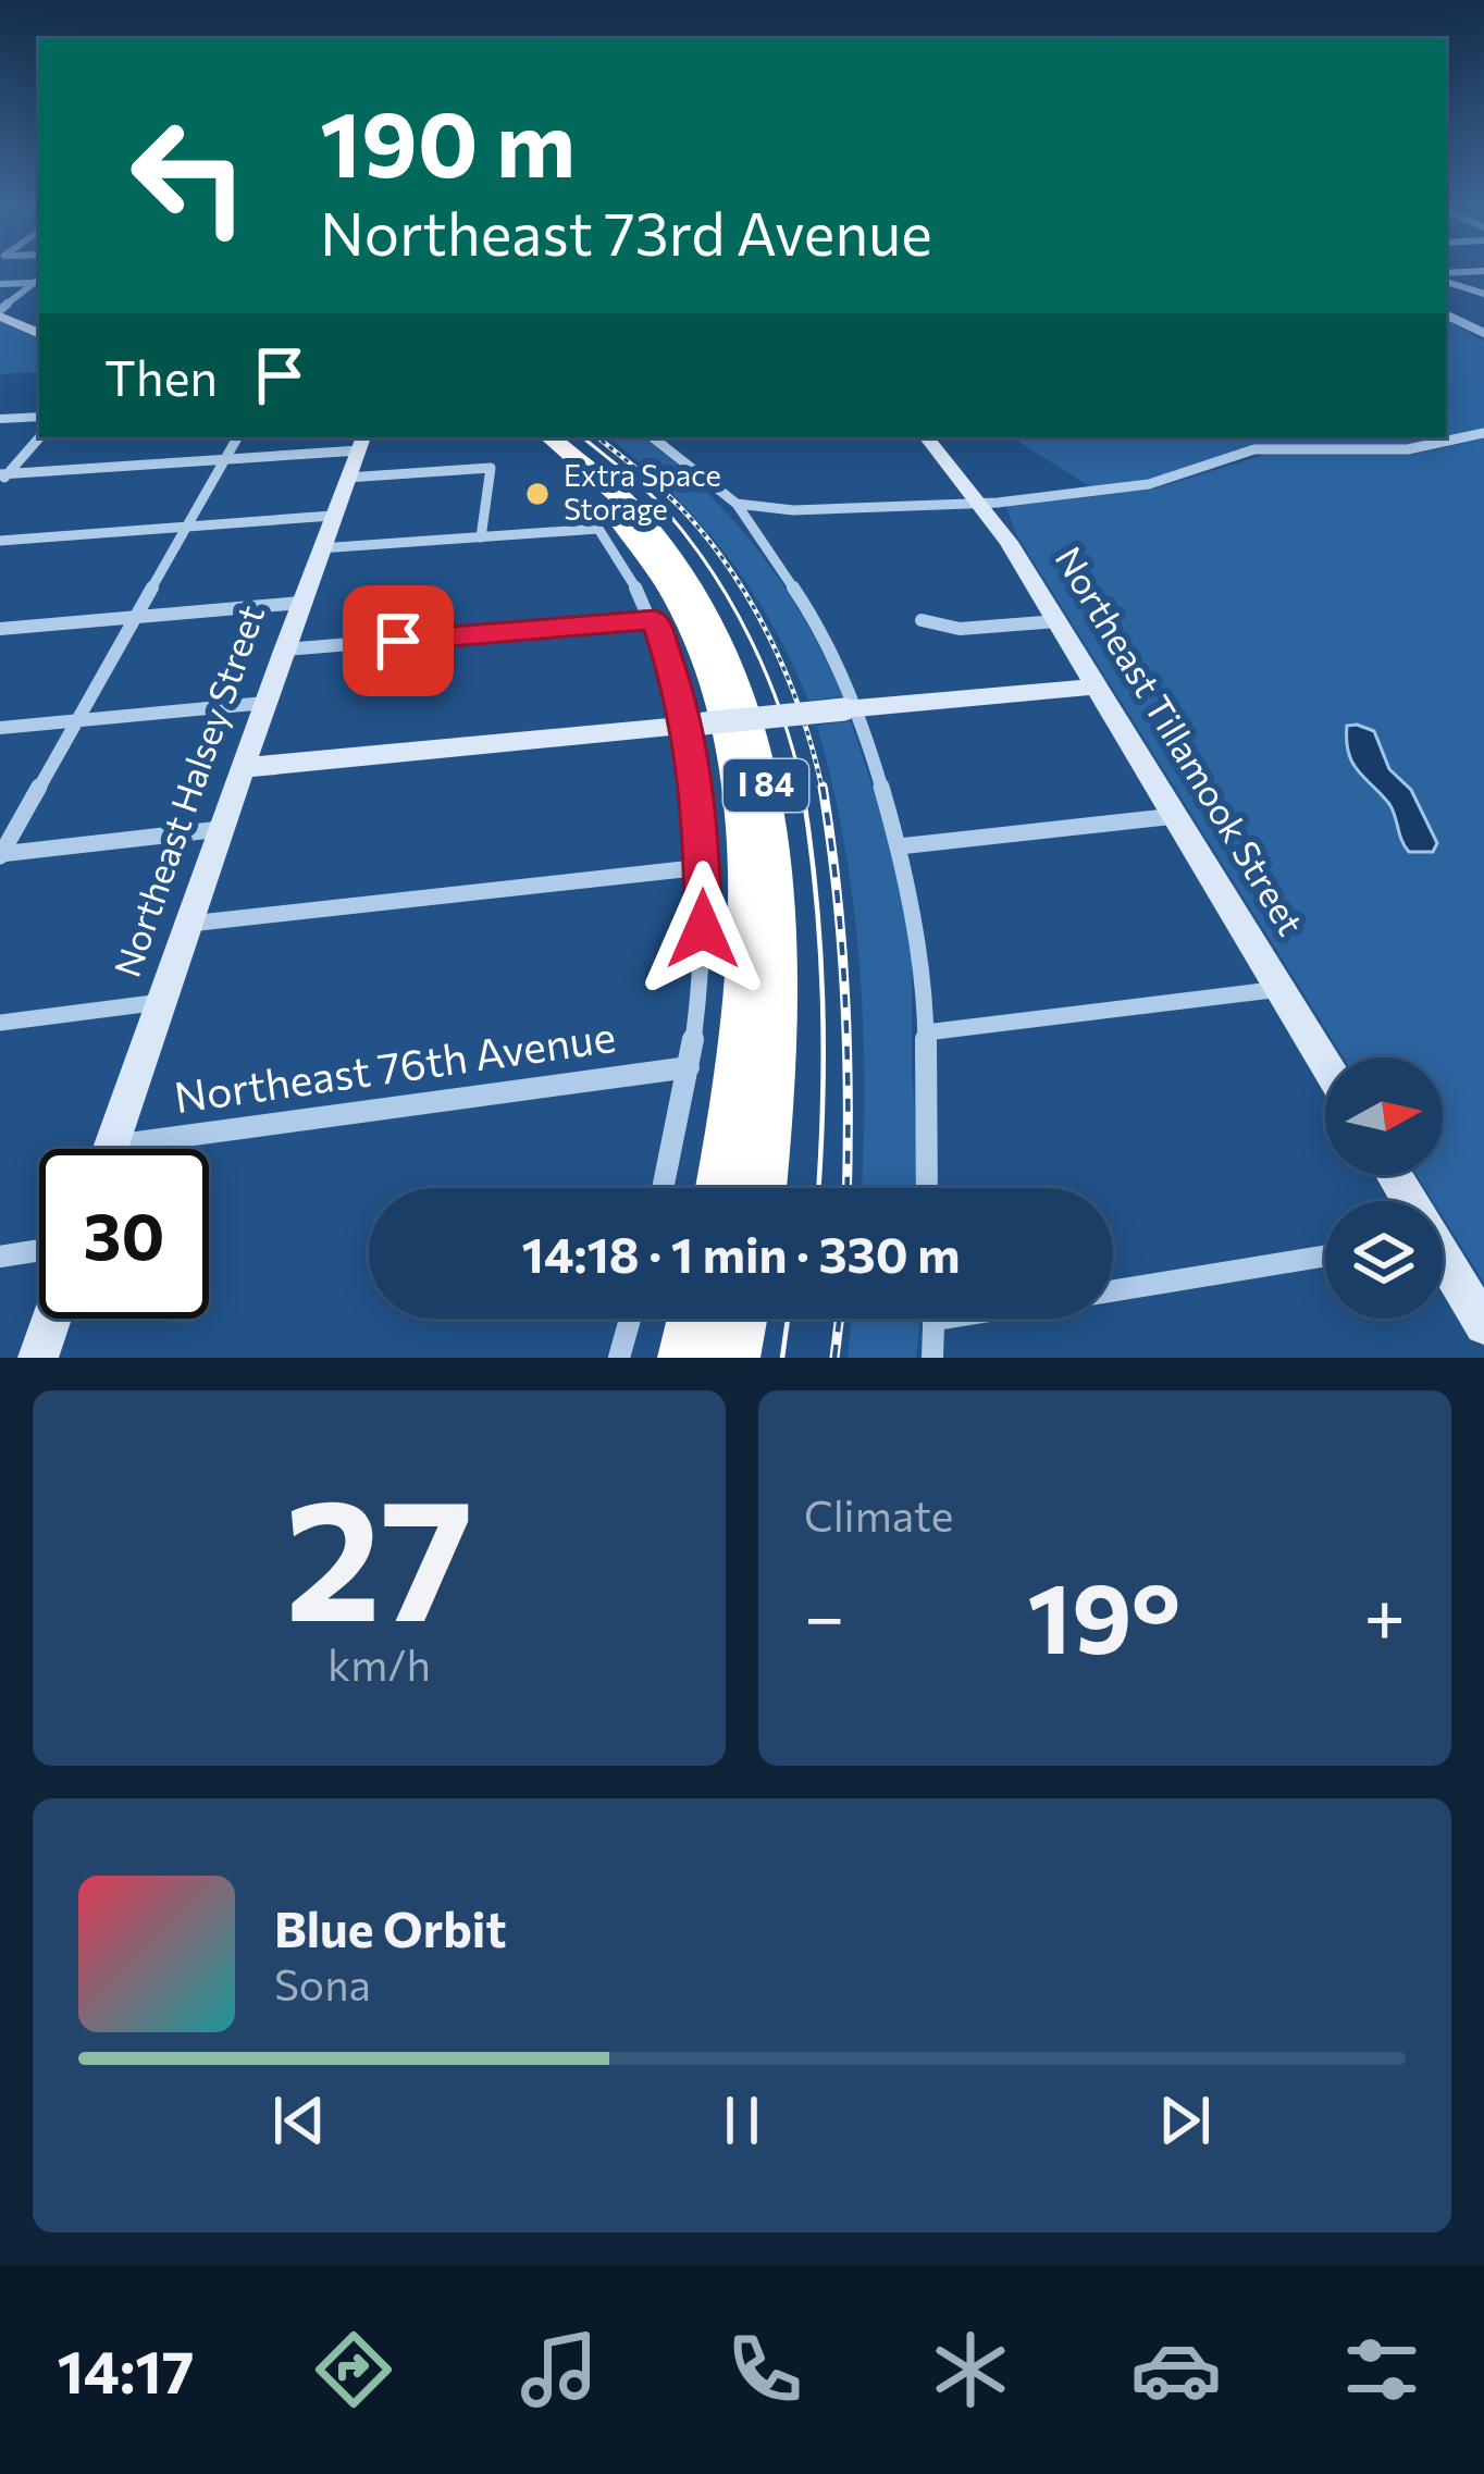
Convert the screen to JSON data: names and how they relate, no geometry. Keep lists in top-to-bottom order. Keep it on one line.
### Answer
{"streets":{"highway":["I 84"],"street":["Northeast Tillamook Street","Northeast Halsey Street","Northeast 76th Avenue"]},"places":["Extra Space Storage"],"north":"right","page":{"turn":["190 m","Northeast 73rd Avenue"],"then":"Then","limit":"30","trip":"14:18 · 1 min · 330 m","tile":[["27","km/h"],"Climate"],"heat":["−","19°","+"],"song":["Blue Orbit","Sona"],"tabs":"14:17"}}
